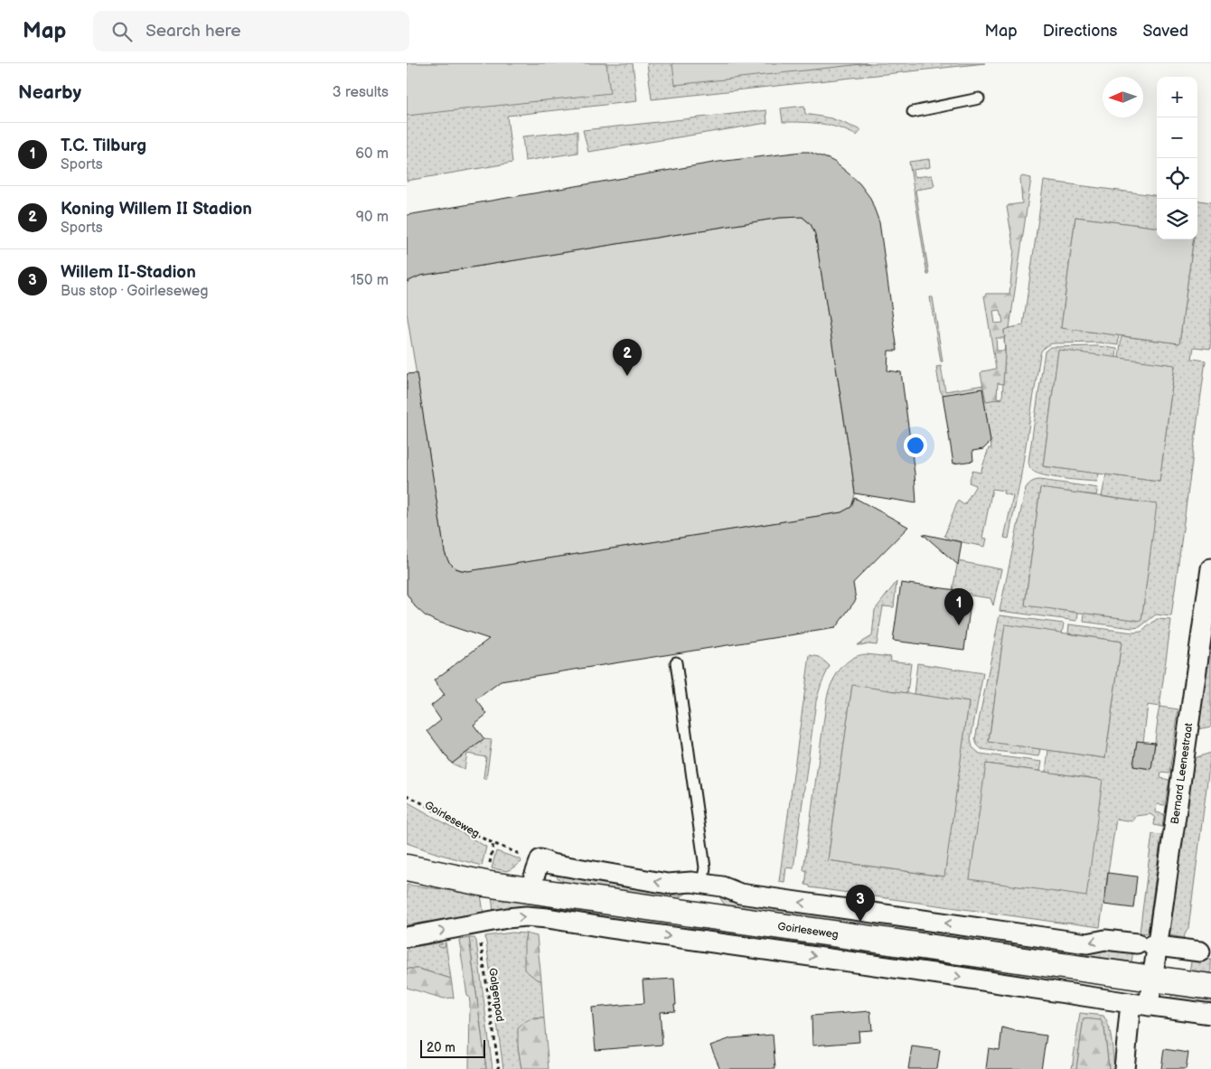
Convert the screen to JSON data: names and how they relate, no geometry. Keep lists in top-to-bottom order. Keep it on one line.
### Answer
{"streets":{"street":["Bernard Leenestraat","Goirleseweg"],"path":["Galgenpad"]},"crossings":[["Bernard Leenestraat","Goirleseweg"]],"scale_bar":"20 m","north":"left","page":{"header":"Map","search":"Search here","nav":["Map","Directions","Saved"],"heading":["Nearby","3 results"],"map_buttons":["+","−"],"list":[{"mark":"1","name":"T.C. Tilburg","note":"Sports","value":"60 m"},{"mark":"2","name":"Koning Willem II Stadion","note":"Sports","value":"90 m"},{"mark":"3","name":"Willem II-Stadion","note":"Bus stop · Goirleseweg","value":"150 m"}],"pins":["2","1","3"],"scale":"20 m"}}
